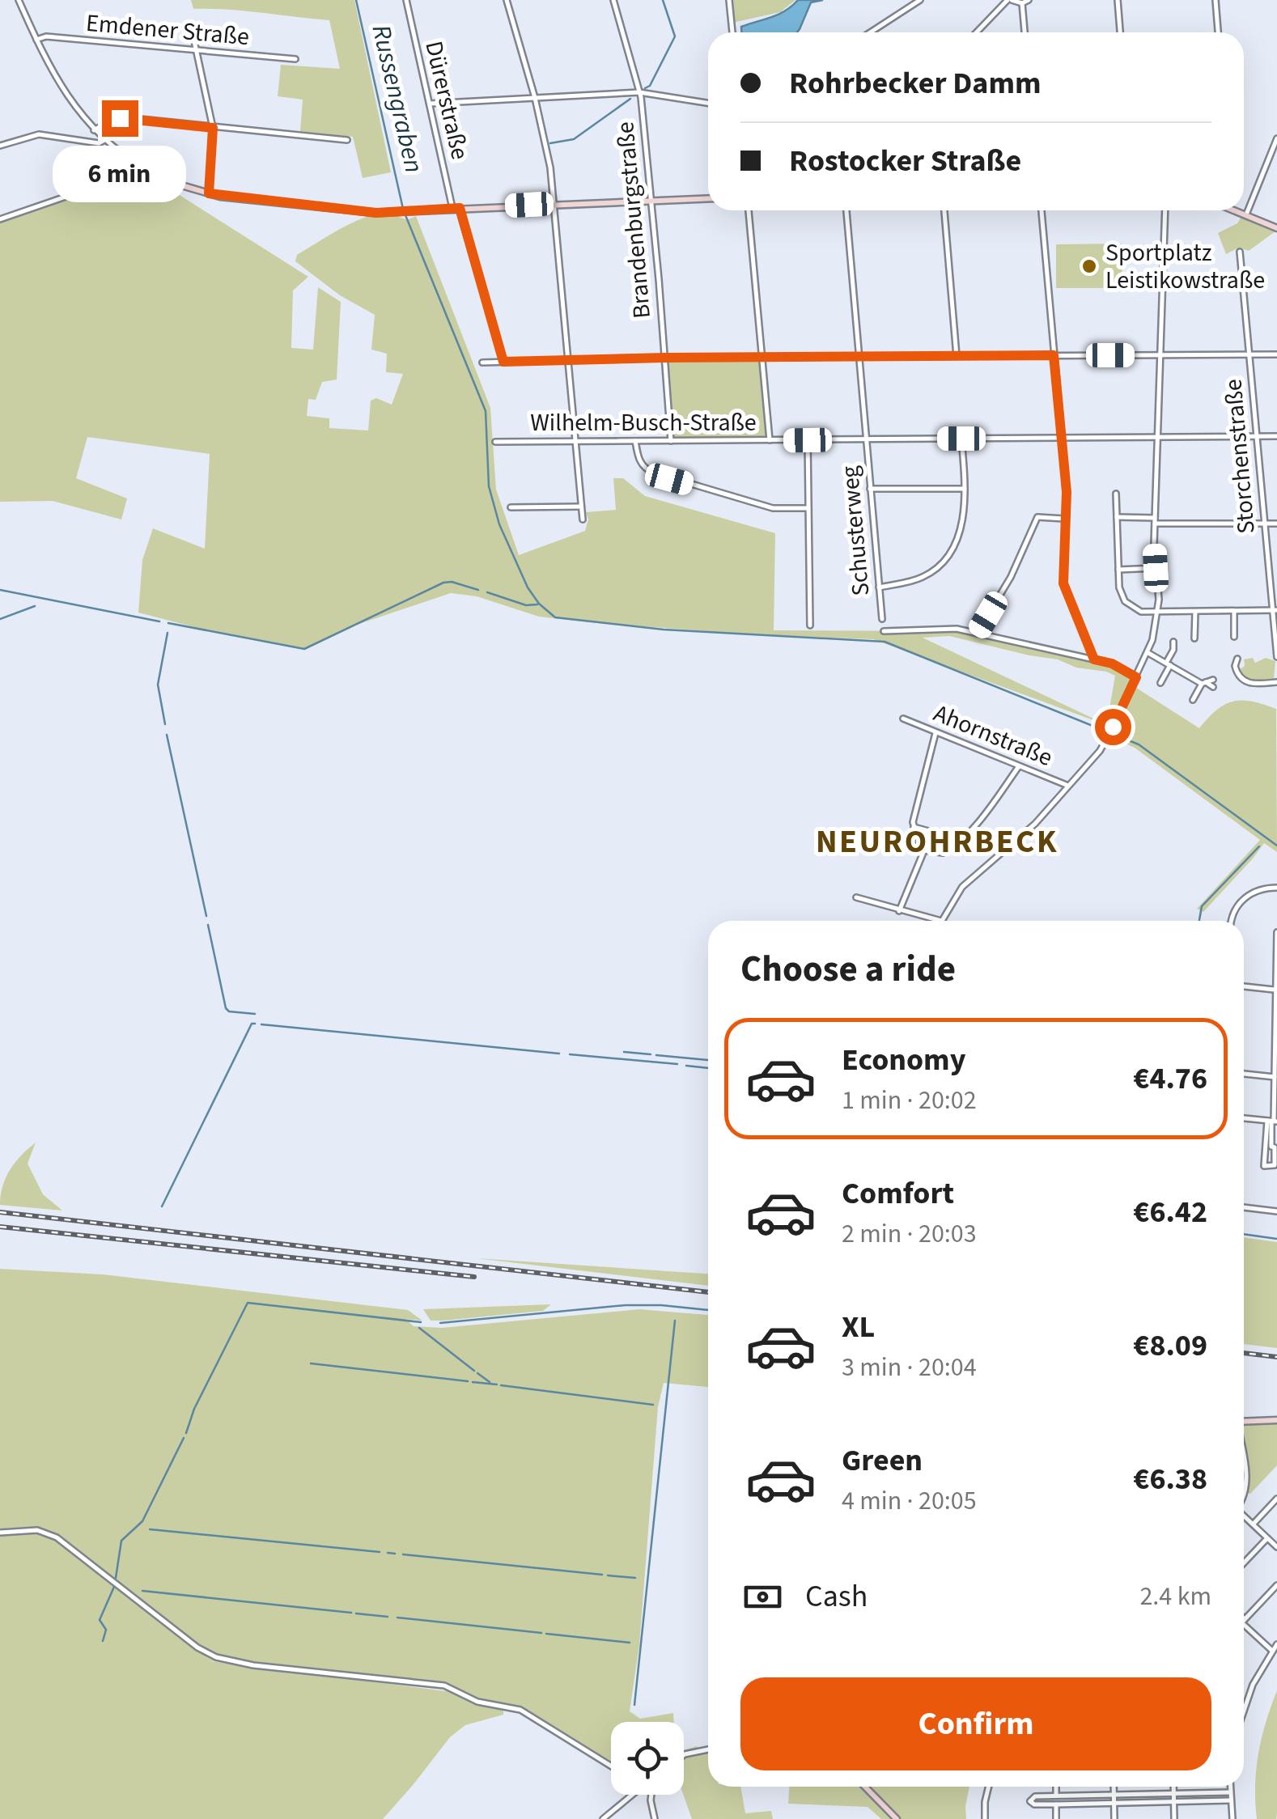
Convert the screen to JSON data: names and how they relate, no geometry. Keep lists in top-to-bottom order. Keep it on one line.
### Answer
{"streets":{"street":["Emdener Straße","Dürerstraße","Brandenburgstraße","Wilhelm-Busch-Straße","Storchenstraße","Schusterweg","Ahornstraße"]},"crossings":[["Brandenburgstraße","Wilhelm-Busch-Straße"],["Wilhelm-Busch-Straße","Storchenstraße"],["Wilhelm-Busch-Straße","Schusterweg"]],"districts":["NEUROHRBECK"],"water":["Russengraben"],"places":["Sportplatz Leistikowstraße"],"page":{"banner":["Rohrbecker Damm","Rostocker Straße"],"bubble":"6 min","heading":"Choose a ride","list":[{"name":"Economy","note":"1 min · 20:02","value":"€4.76"},{"name":"Comfort","note":"2 min · 20:03","value":"€6.42"},{"name":"XL","note":"3 min · 20:04","value":"€8.09"},{"name":"Green","note":"4 min · 20:05","value":"€6.38"}],"pay":["Cash","2.4 km"],"buttons":"Confirm"}}
